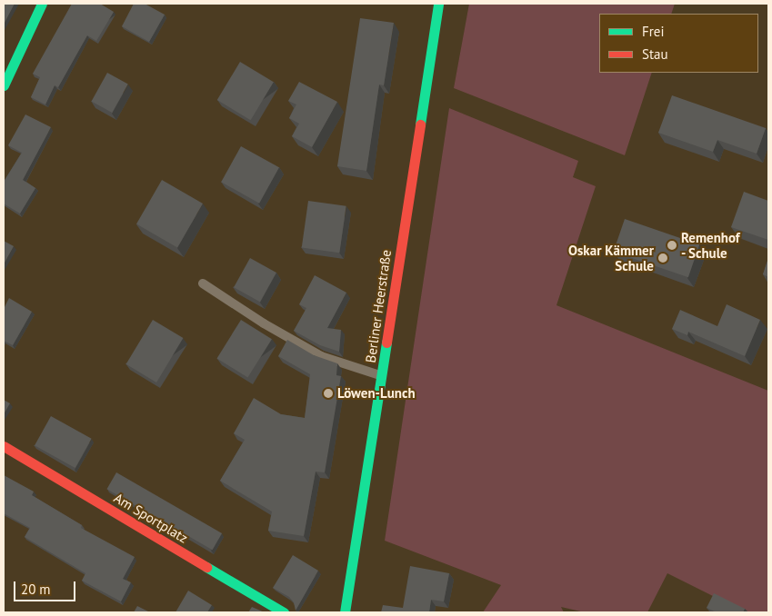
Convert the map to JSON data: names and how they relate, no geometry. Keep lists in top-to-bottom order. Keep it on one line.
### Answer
{"streets":{"main road":["Berliner Heerstraße","Am Sportplatz"]},"places":["Remenhof - Schule","Oskar Kämmer Schule","Löwen-Lunch"],"legend":["Frei","Stau"],"scale_bar":"20 m"}
